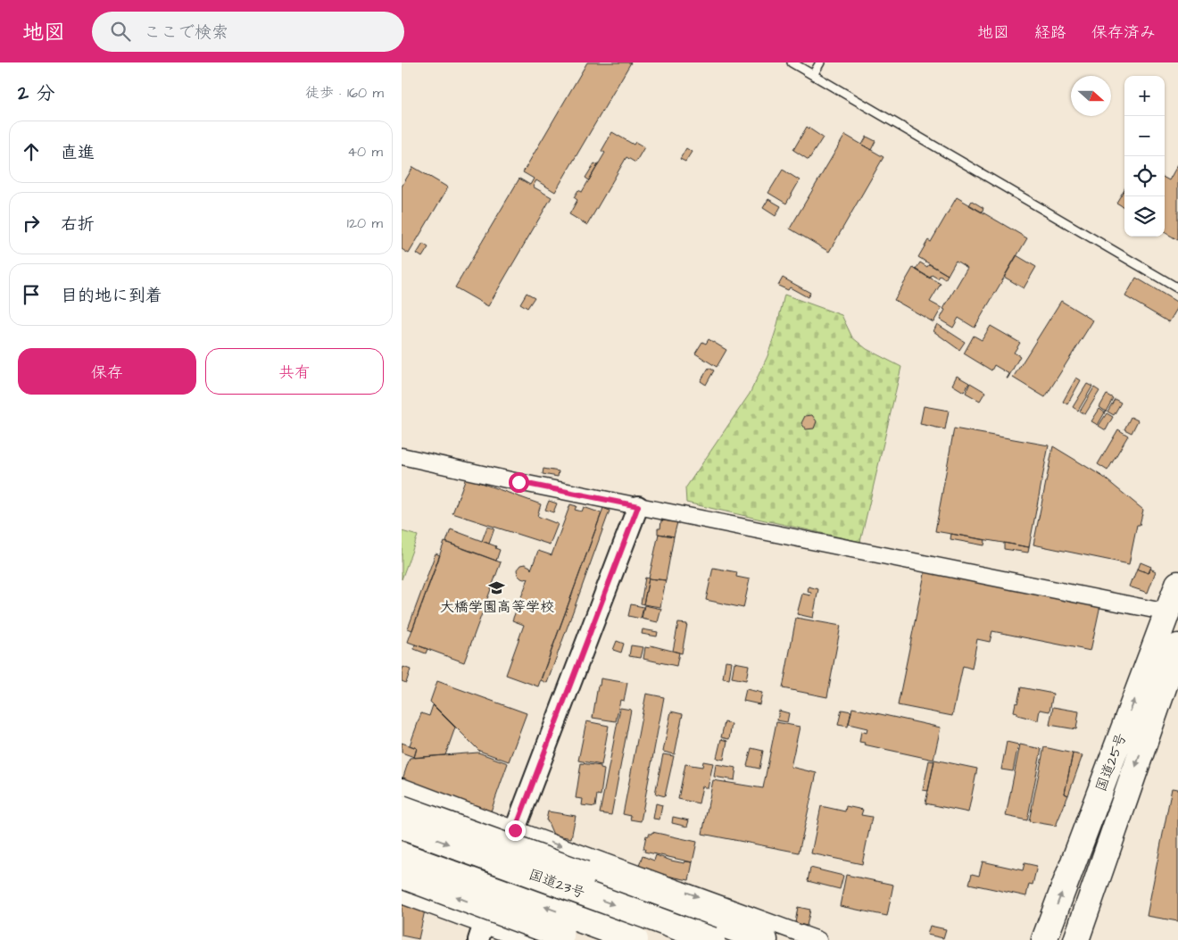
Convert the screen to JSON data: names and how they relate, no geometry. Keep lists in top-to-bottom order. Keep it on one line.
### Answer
{"streets":{"highway":["国道25号","国道23号"]},"places":{"school or university":["大橋学園高等学校"]},"north":"right","page":{"header":"地図","search":"ここで検索","nav":["地図","経路","保存済み"],"heading":["2 分","徒歩 · 160 m"],"map_buttons":["+","−"],"list":[["直進","40 m"],["右折","120 m"],"目的地に到着"],"buttons":["保存","共有"]}}
